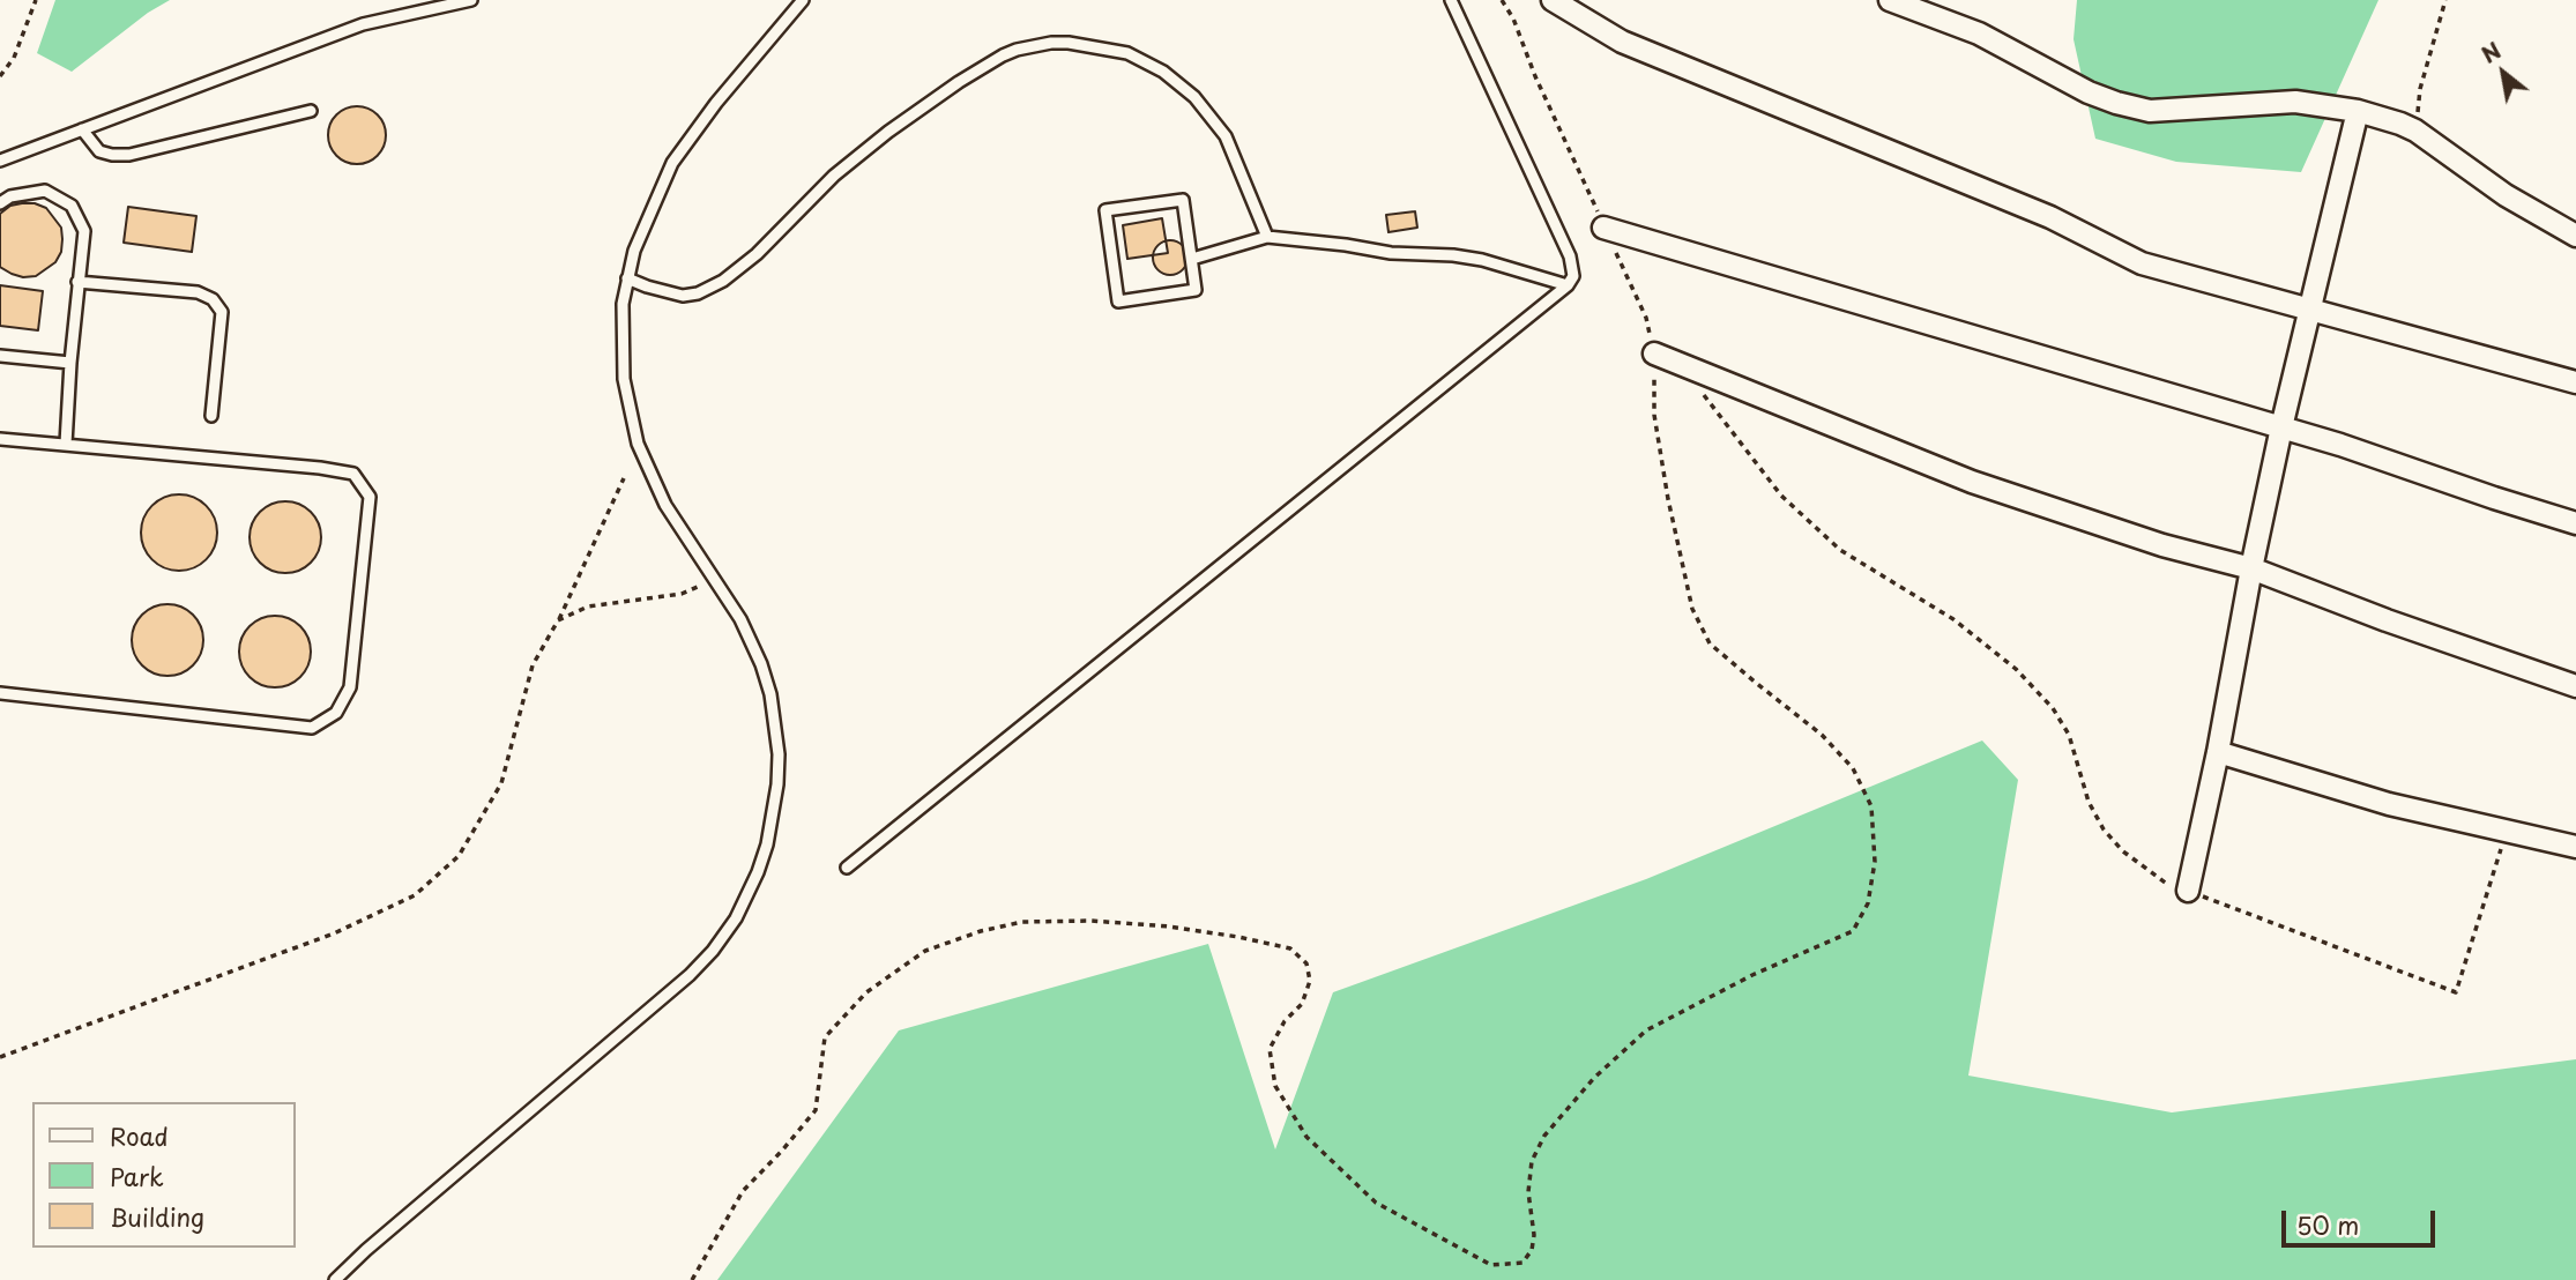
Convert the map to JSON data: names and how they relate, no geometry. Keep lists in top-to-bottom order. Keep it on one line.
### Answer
{"legend":["Road","Park","Building"],"scale_bar":"50 m","north":"top left"}
